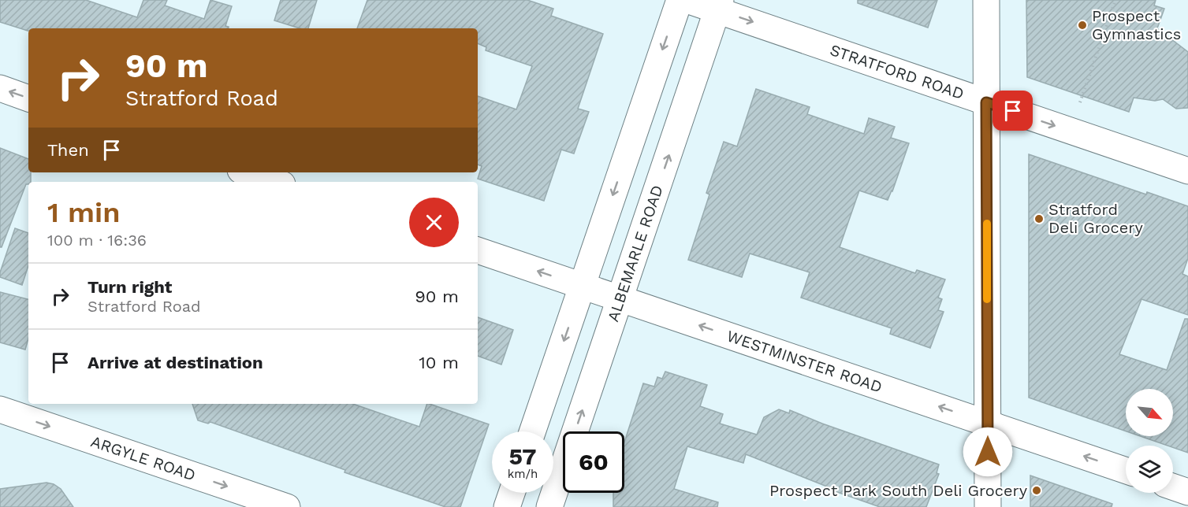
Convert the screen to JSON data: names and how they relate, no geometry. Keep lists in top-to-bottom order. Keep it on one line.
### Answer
{"streets":{"street":["STRATFORD ROAD","ALBEMARLE ROAD","WESTMINSTER ROAD","ARGYLE ROAD"]},"crossings":[["STRATFORD ROAD","ALBEMARLE ROAD"],["ALBEMARLE ROAD","WESTMINSTER ROAD"]],"one_way":["STRATFORD ROAD","WESTMINSTER ROAD","ARGYLE ROAD"],"places":["Prospect Gymnastics","Stratford Deli Grocery","Prospect Park South Deli Grocery"],"north":"bottom right","page":{"turn":["90 m","Stratford Road"],"then":"Then","heading":["1 min","100 m · 16:36"],"list":[{"name":"Turn right","note":"Stratford Road","value":"90 m"},{"name":"Arrive at destination","value":"10 m"}],"speed":"57 km/h","limit":"60"}}
